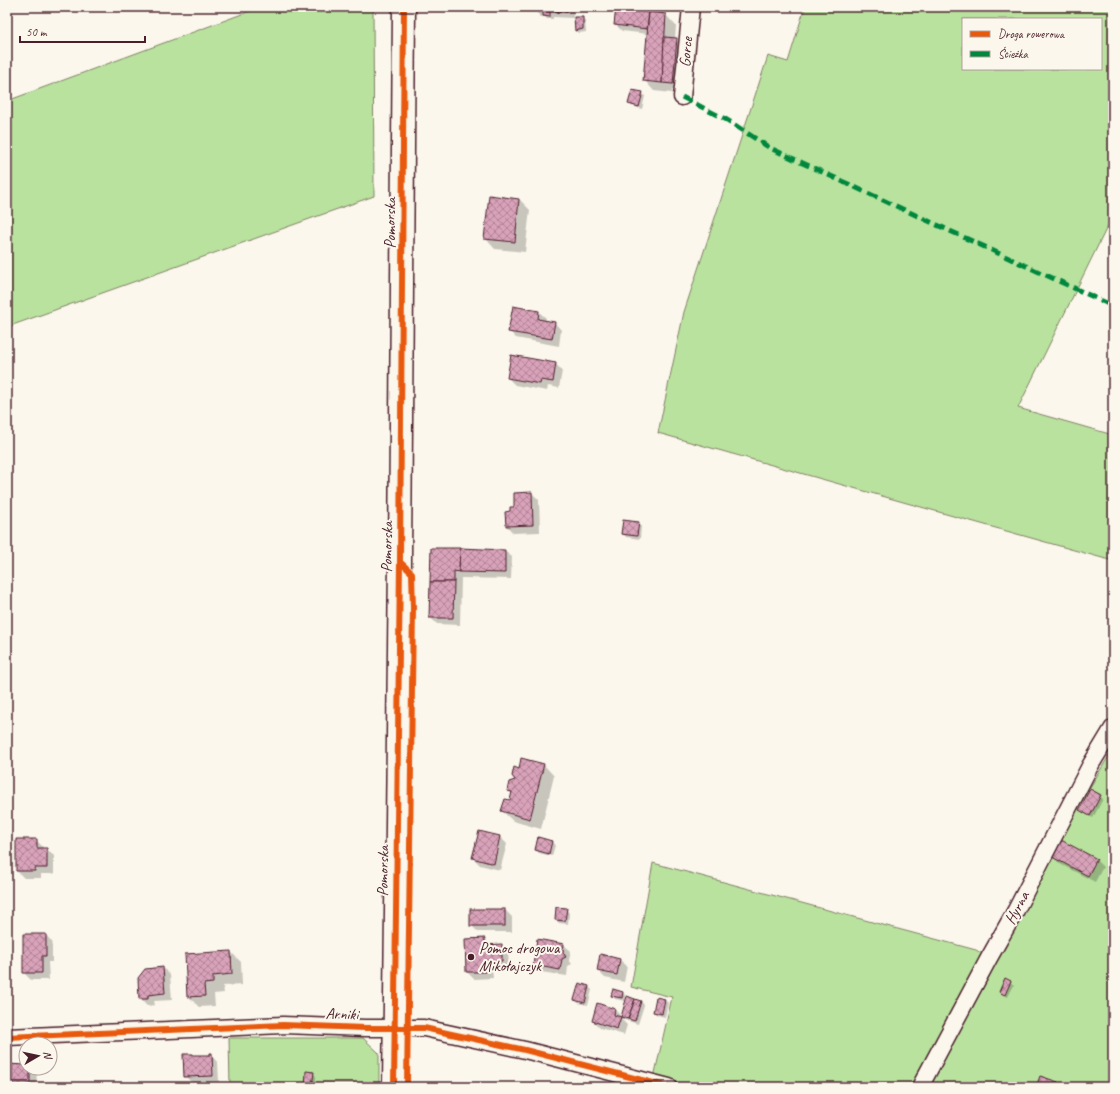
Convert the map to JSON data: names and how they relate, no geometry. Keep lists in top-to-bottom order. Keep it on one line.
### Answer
{"streets":{"street":["Gorce","Pomorska","Hyrna","Arniki"]},"crossings":[["Pomorska","Arniki"]],"places":["Pomoc drogowa Mikołajczyk"],"legend":["Droga rowerowa","Ścieżka"],"scale_bar":"50 m","north":"right"}
